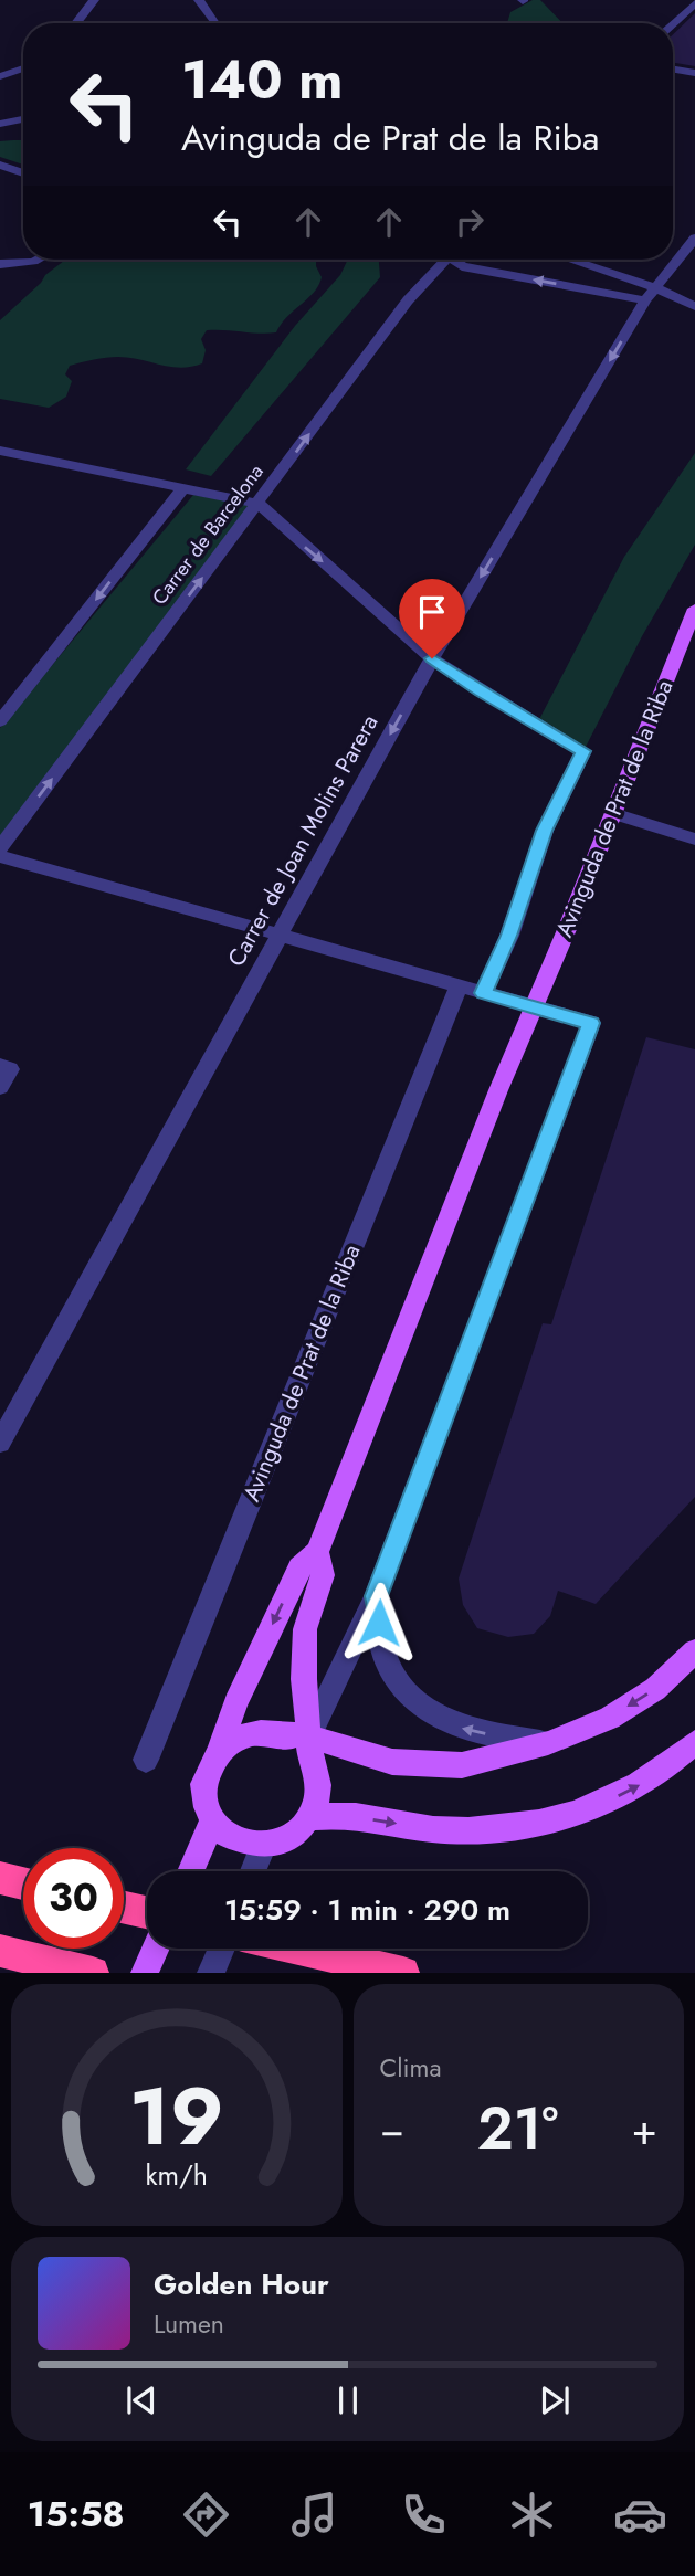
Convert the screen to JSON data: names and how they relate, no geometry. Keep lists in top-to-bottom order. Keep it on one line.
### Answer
{"streets":{"main road":["Avinguda de Prat de la Riba"],"street":["Carrer de Barcelona","Carrer de Joan Molins Parera"]},"one_way":["Carrer de Joan Molins Parera"],"page":{"turn":["140 m","Avinguda de Prat de la Riba"],"limit":"30","trip":"15:59 · 1 min · 290 m","tile":"Clima","heat":["−","21°","+"],"song":["Golden Hour","Lumen"],"tabs":"15:58","gauge":["19","km/h"]}}
